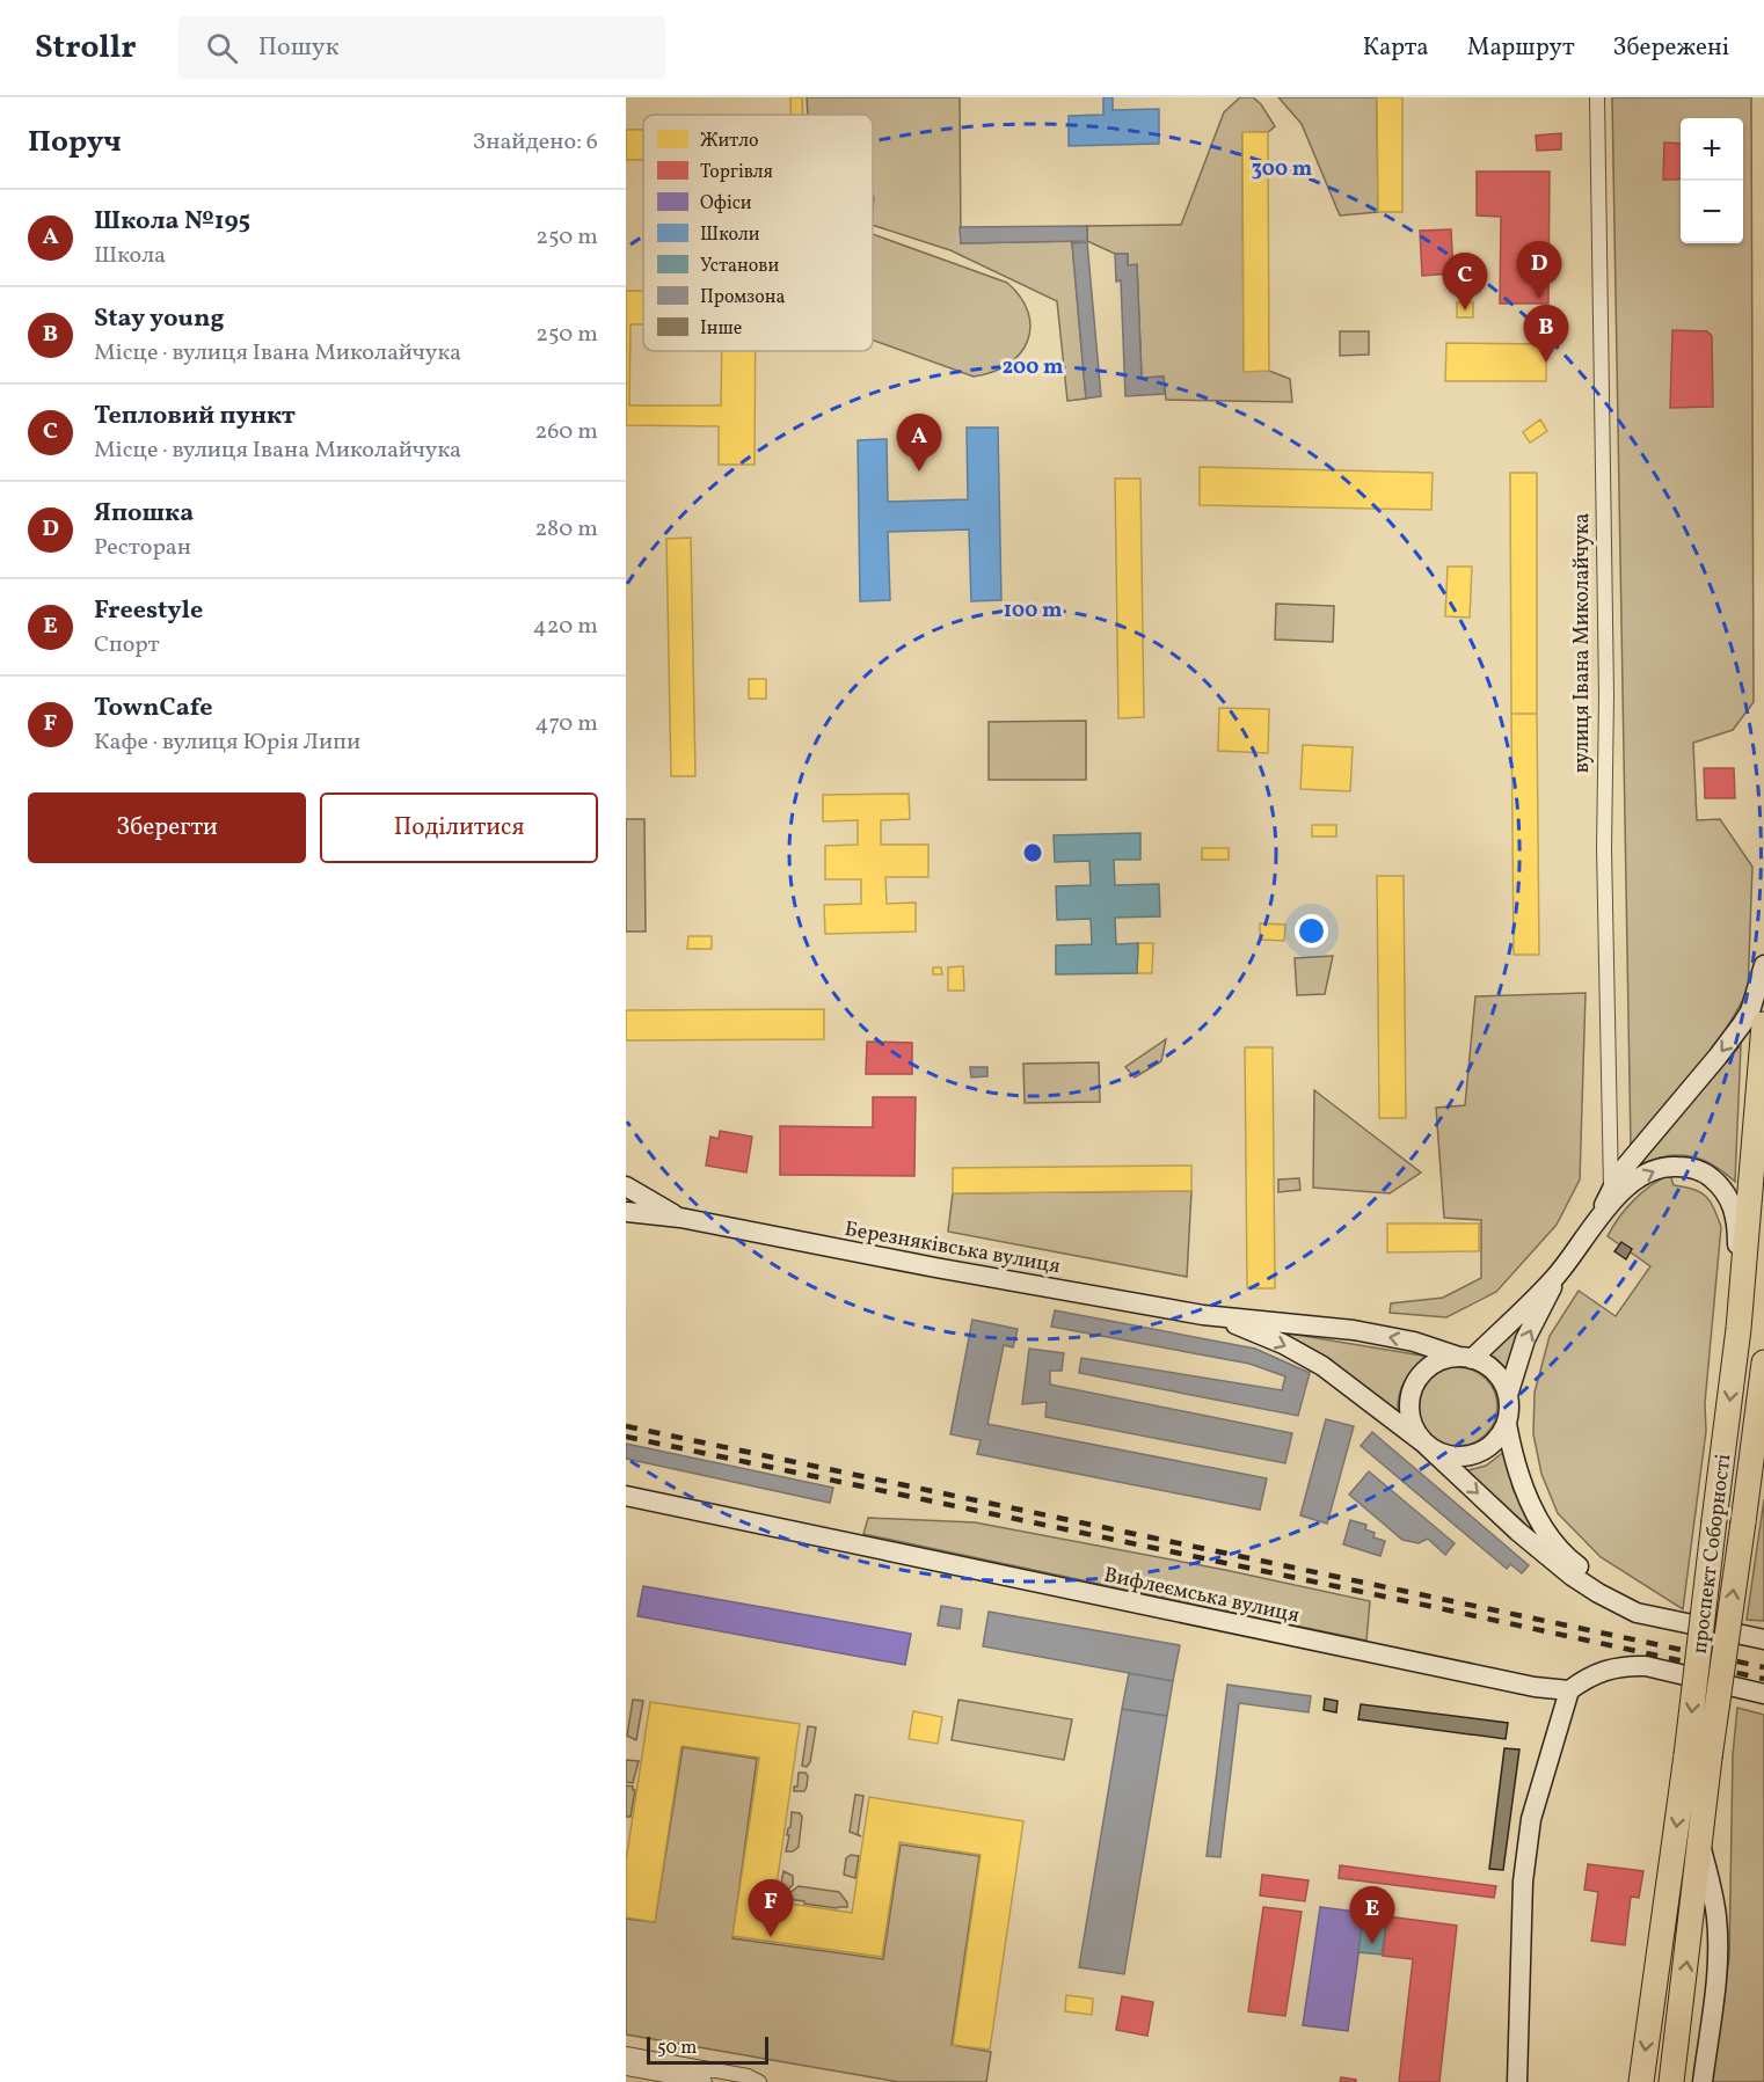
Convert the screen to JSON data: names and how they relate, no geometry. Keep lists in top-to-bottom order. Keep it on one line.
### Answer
{"streets":{"highway":["проспект Соборності"],"street":["вулиця Івана Миколайчука","Березняківська вулиця","Вифлеємська вулиця"]},"crossings":[["вулиця Івана Миколайчука","Березняківська вулиця"],["вулиця Івана Миколайчука","проспект Соборності"]],"legend":["Житло","Торгівля","Офіси","Школи","Установи","Промзона","Інше"],"scale_bar":"50 m","page":{"header":"Strollr","search":"Пошук","nav":["Карта","Маршрут","Збережені"],"heading":["Поруч","Знайдено: 6"],"map_buttons":["+","−"],"list":[{"mark":"A","name":"Школа №195","note":"Школа","value":"250 m"},{"mark":"B","name":"Stay young","note":"Місце · вулиця Івана Миколайчука","value":"250 m"},{"mark":"C","name":"Тепловий пункт","note":"Місце · вулиця Івана Миколайчука","value":"260 m"},{"mark":"D","name":"Япошка","note":"Ресторан","value":"280 m"},{"mark":"E","name":"Freestyle","note":"Спорт","value":"420 m"},{"mark":"F","name":"TownCafe","note":"Кафе · вулиця Юрія Липи","value":"470 m"}],"pins":["D","C","B","A","F","E"],"buttons":["Зберегти","Поділитися"],"scale":"50 m"},"rings":["300 m","200 m","100 m"]}
